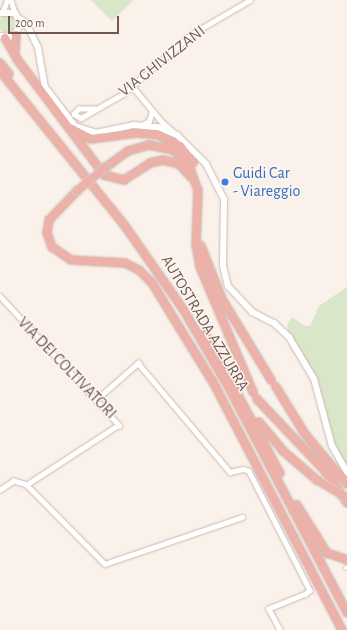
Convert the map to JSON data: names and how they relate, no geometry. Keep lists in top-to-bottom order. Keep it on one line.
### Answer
{"streets":{"highway":["AUTOSTRADA AZZURRA"],"street":["VIA GHIVIZZANI","VIA DEI COLTIVATORI"]},"places":["Guidi Car - Viareggio"],"scale_bar":"200 m"}
